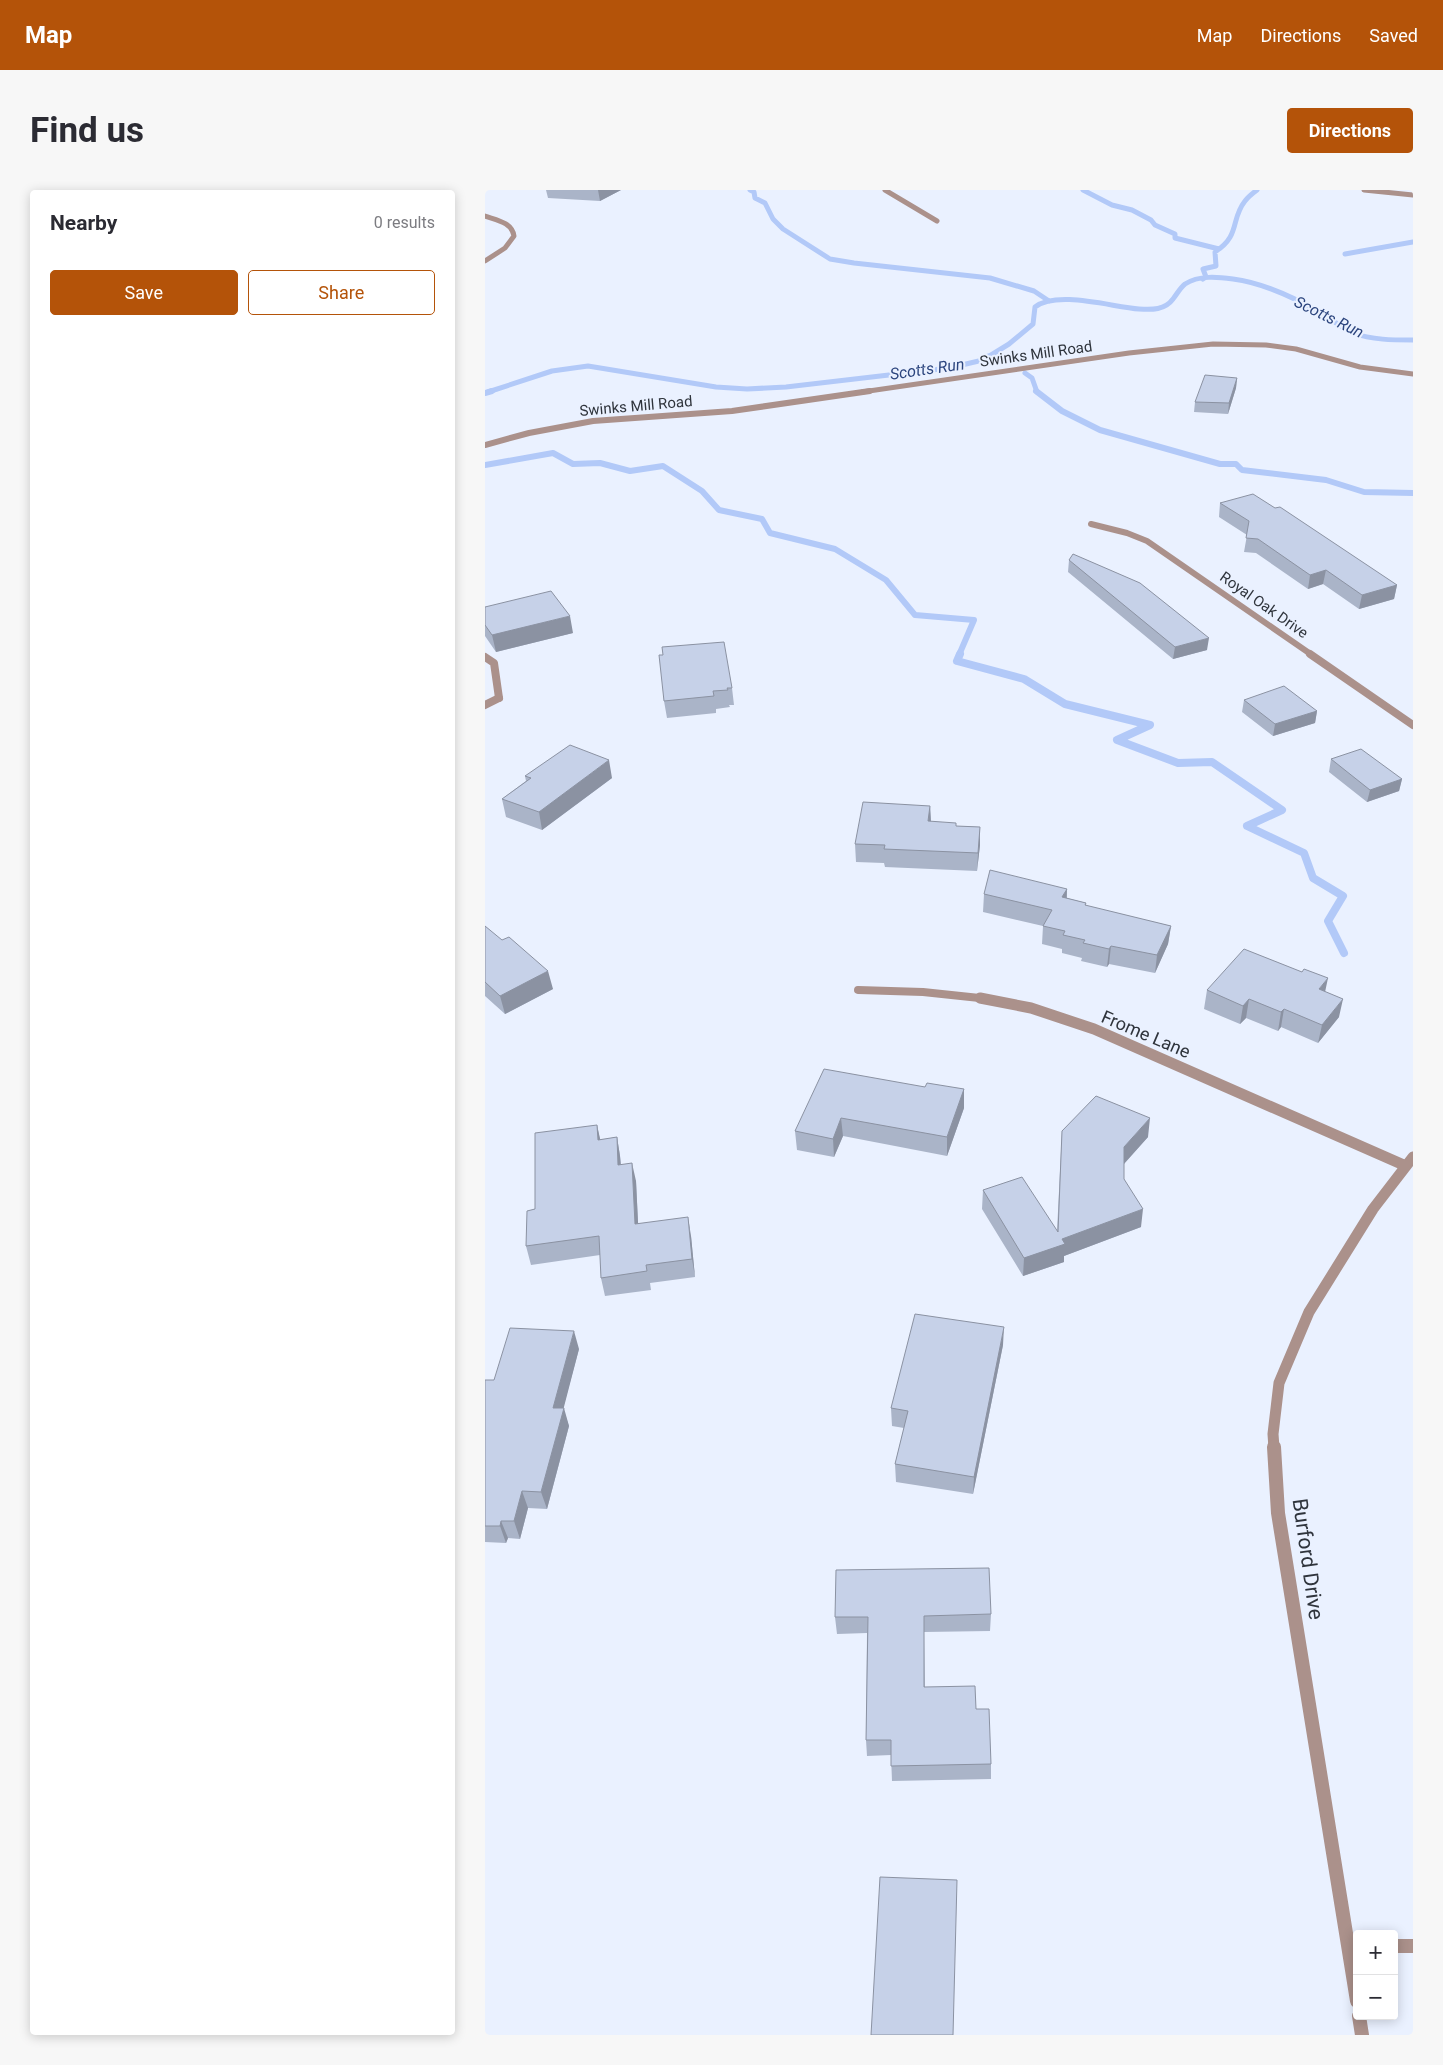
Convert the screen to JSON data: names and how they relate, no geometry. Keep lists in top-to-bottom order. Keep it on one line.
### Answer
{"streets":{"street":["Swinks Mill Road","Royal Oak Drive","Frome Lane","Burford Drive"]},"crossings":[["Frome Lane","Burford Drive"]],"water":["Scotts Run"],"page":{"header":"Map","nav":["Map","Directions","Saved"],"buttons":["Directions",["Save","Share"]],"title":"Find us","heading":["Nearby","0 results"],"map_buttons":["+","−"]}}
